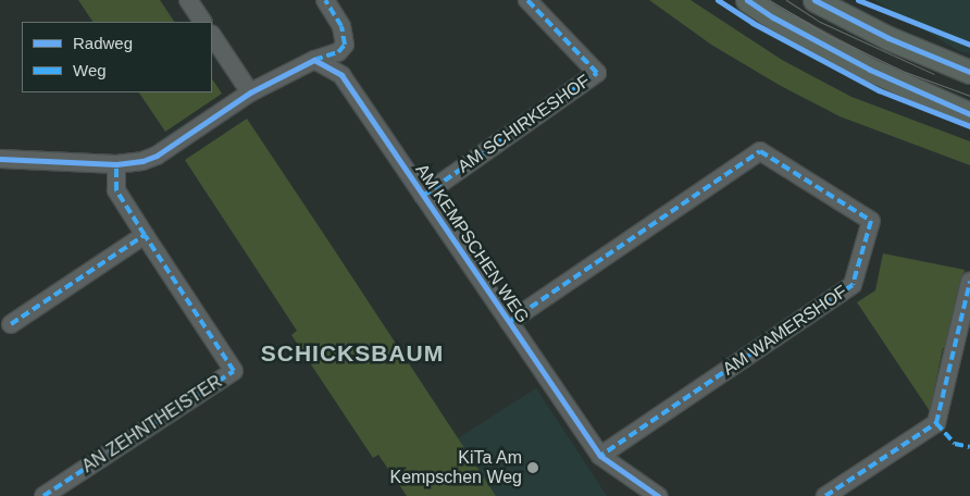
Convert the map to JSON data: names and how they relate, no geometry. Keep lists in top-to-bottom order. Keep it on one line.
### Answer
{"streets":{"street":["AM SCHIRKESHOF","AM KEMPSCHEN WEG","AM WAMERSHOF","AN ZEHNTHEISTER"]},"crossings":[["AM SCHIRKESHOF","AM KEMPSCHEN WEG"],["AM KEMPSCHEN WEG","AM WAMERSHOF"]],"districts":["SCHICKSBAUM"],"places":["KiTa Am Kempschen Weg"],"legend":["Radweg","Weg"]}
